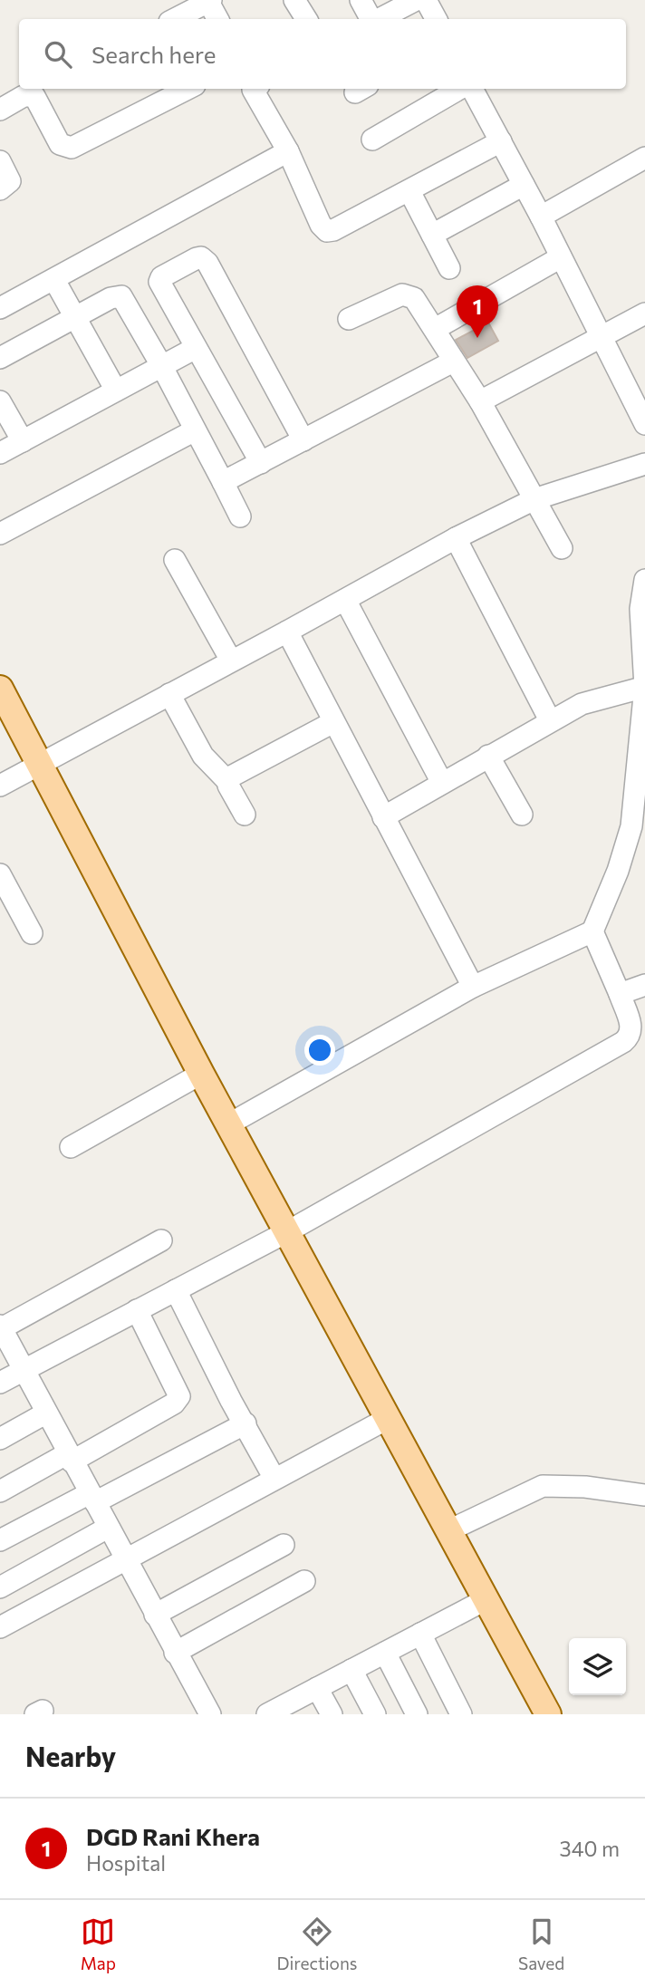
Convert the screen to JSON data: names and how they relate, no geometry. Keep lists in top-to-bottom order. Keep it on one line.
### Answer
{"page":{"search":"Search here","pins":"1","heading":"Nearby","list":[{"mark":"1","name":"DGD Rani Khera","note":"Hospital","value":"340 m"}],"nav":["Map","Directions","Saved"]}}
